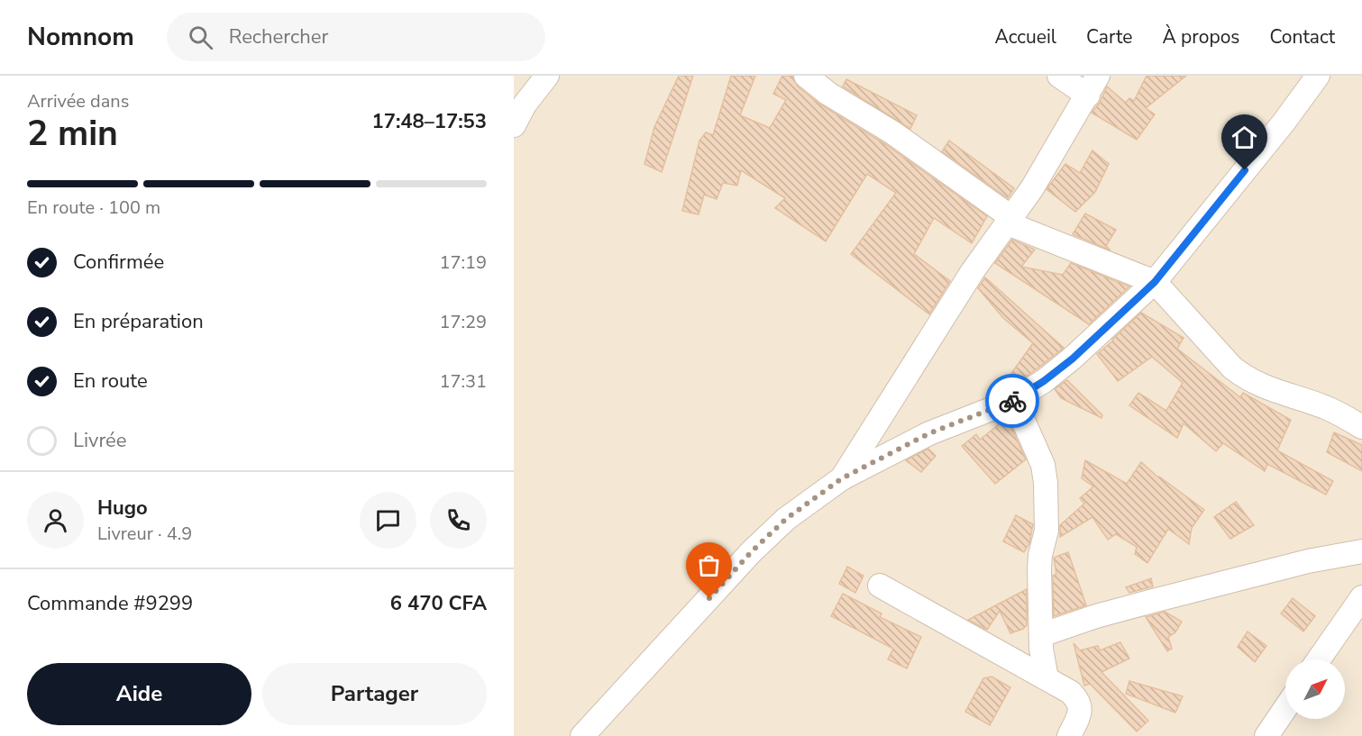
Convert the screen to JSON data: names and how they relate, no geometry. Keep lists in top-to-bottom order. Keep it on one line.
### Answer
{"north":"top right","page":{"header":"Nomnom","search":"Rechercher","nav":["Accueil","Carte","À propos","Contact"],"heading":["2 min","Arrivée dans","17:48–17:53"],"panel":["Hugo","Livreur · 4.9","Commande #9299","6 470 CFA"],"bar":"En route · 100 m","list":[["Confirmée","17:19"],["En préparation","17:29"],["En route","17:31"],"Livrée"],"buttons":["Aide","Partager"]}}
